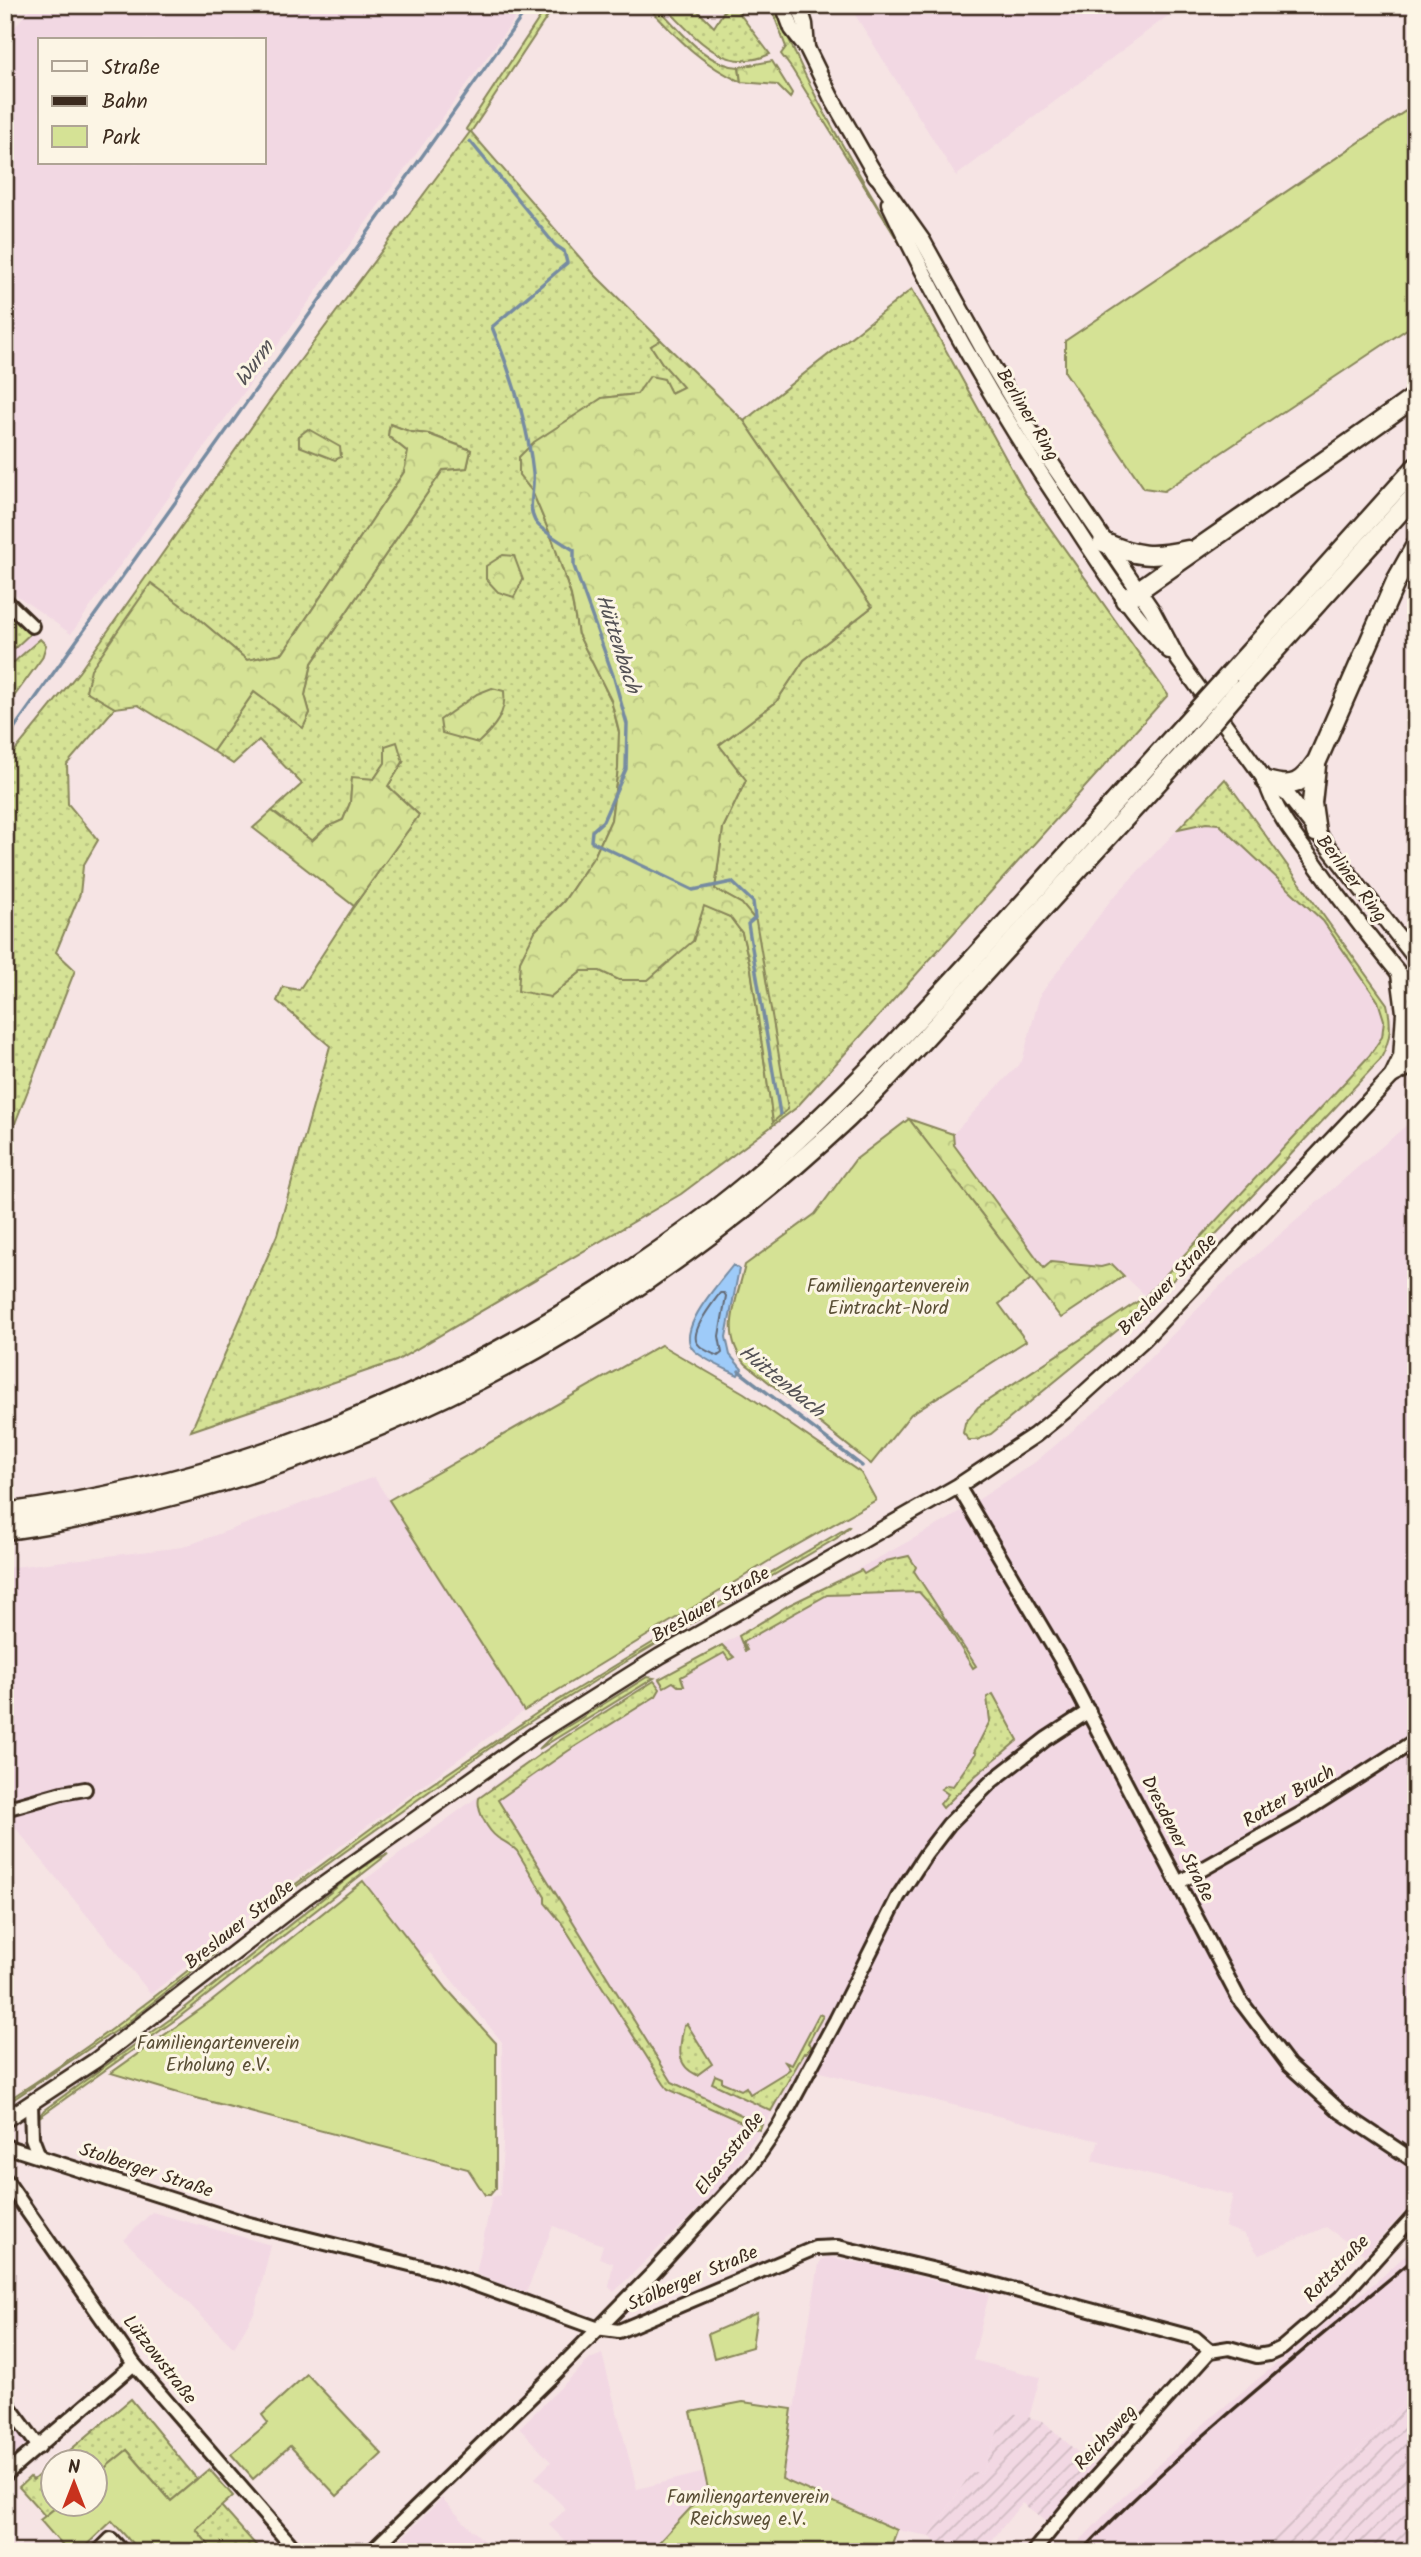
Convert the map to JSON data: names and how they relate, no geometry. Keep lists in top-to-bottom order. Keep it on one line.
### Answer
{"streets":{"main road":["Berliner Ring","Breslauer Straße"],"street":["Rotter Bruch","Dresdener Straße","Elsassstraße","Stolberger Straße","Rottstraße","Lützowstraße","Reichsweg"]},"crossings":[["Breslauer Straße","Dresdener Straße"],["Rotter Bruch","Dresdener Straße"],["Dresdener Straße","Elsassstraße"],["Elsassstraße","Stolberger Straße"],["Stolberger Straße","Rottstraße"],["Stolberger Straße","Reichsweg"]],"water":["Wurm","Hüttenbach"],"parks":["Familiengartenverein Eintracht-Nord","Familiengartenverein Erholung e.V.","Familiengartenverein Reichsweg e.V."],"legend":["Straße","Bahn","Park"],"north":"top"}
